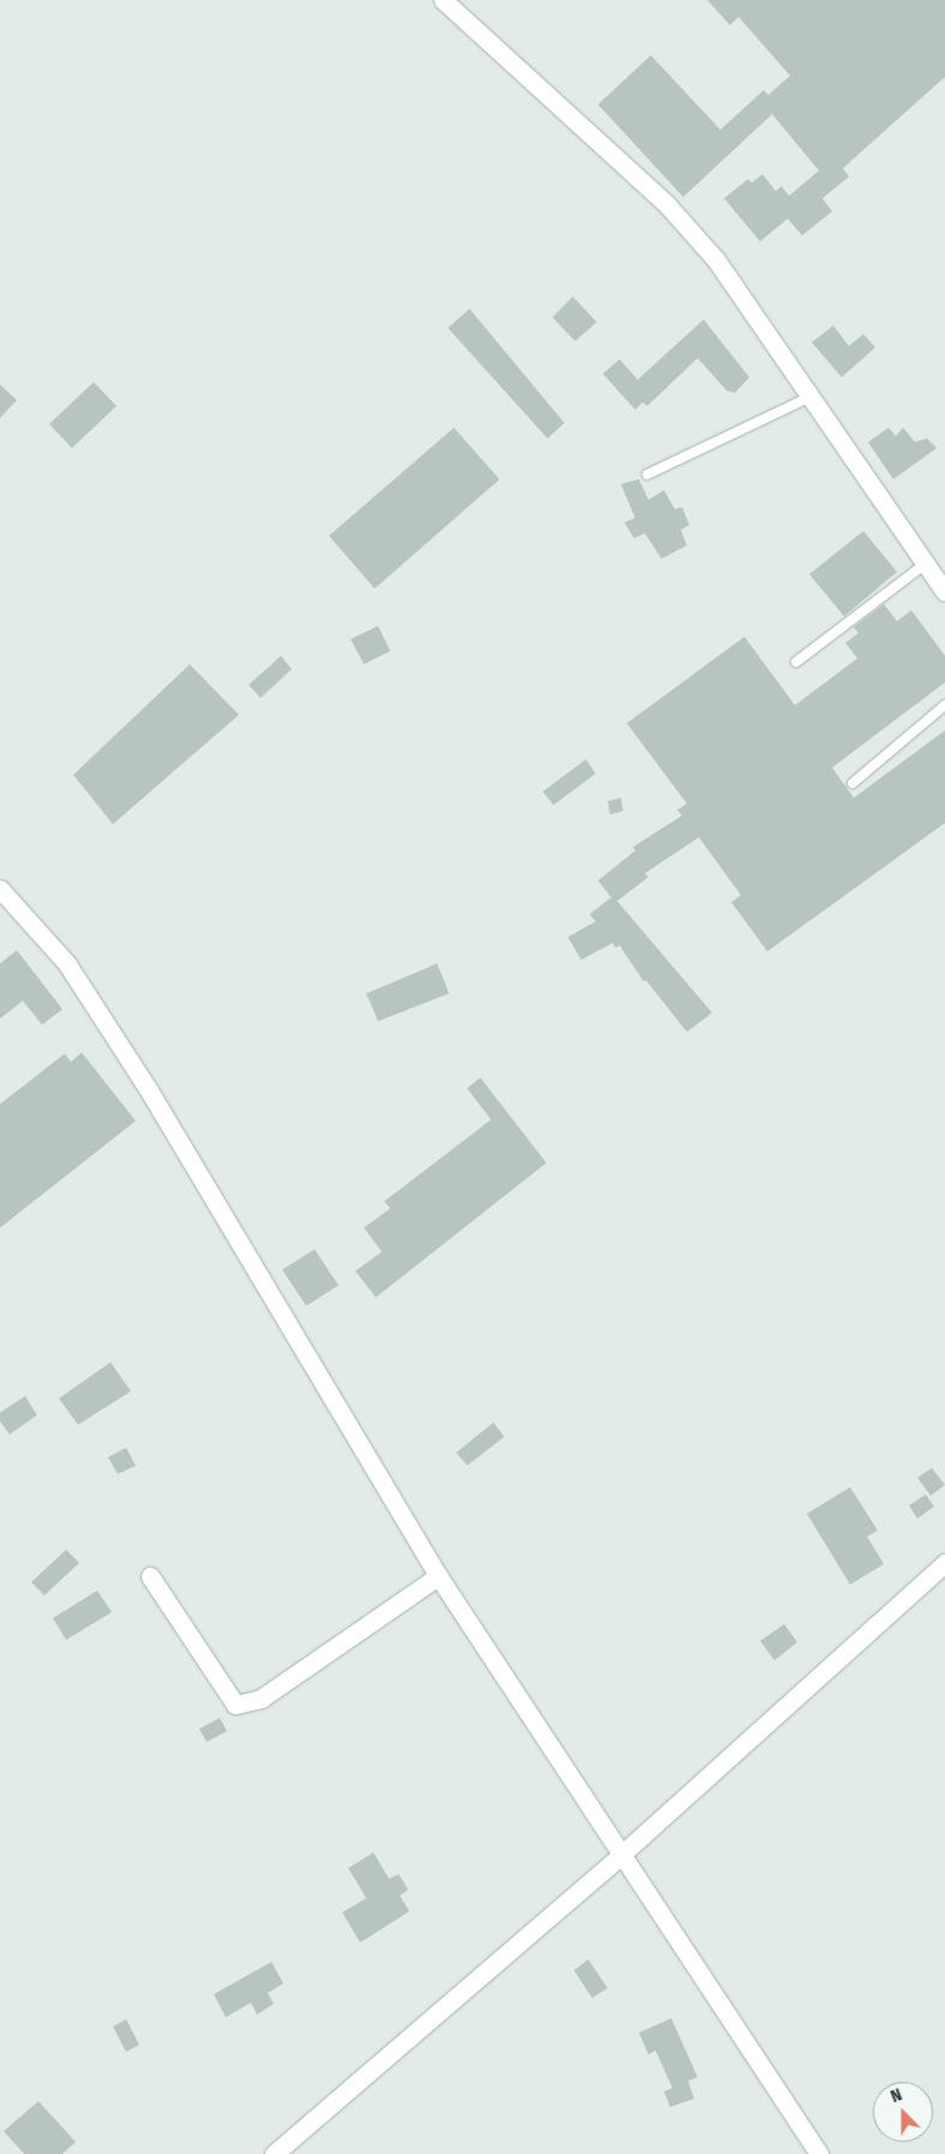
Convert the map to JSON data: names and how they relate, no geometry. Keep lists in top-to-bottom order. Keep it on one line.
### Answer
{"north":"top"}
